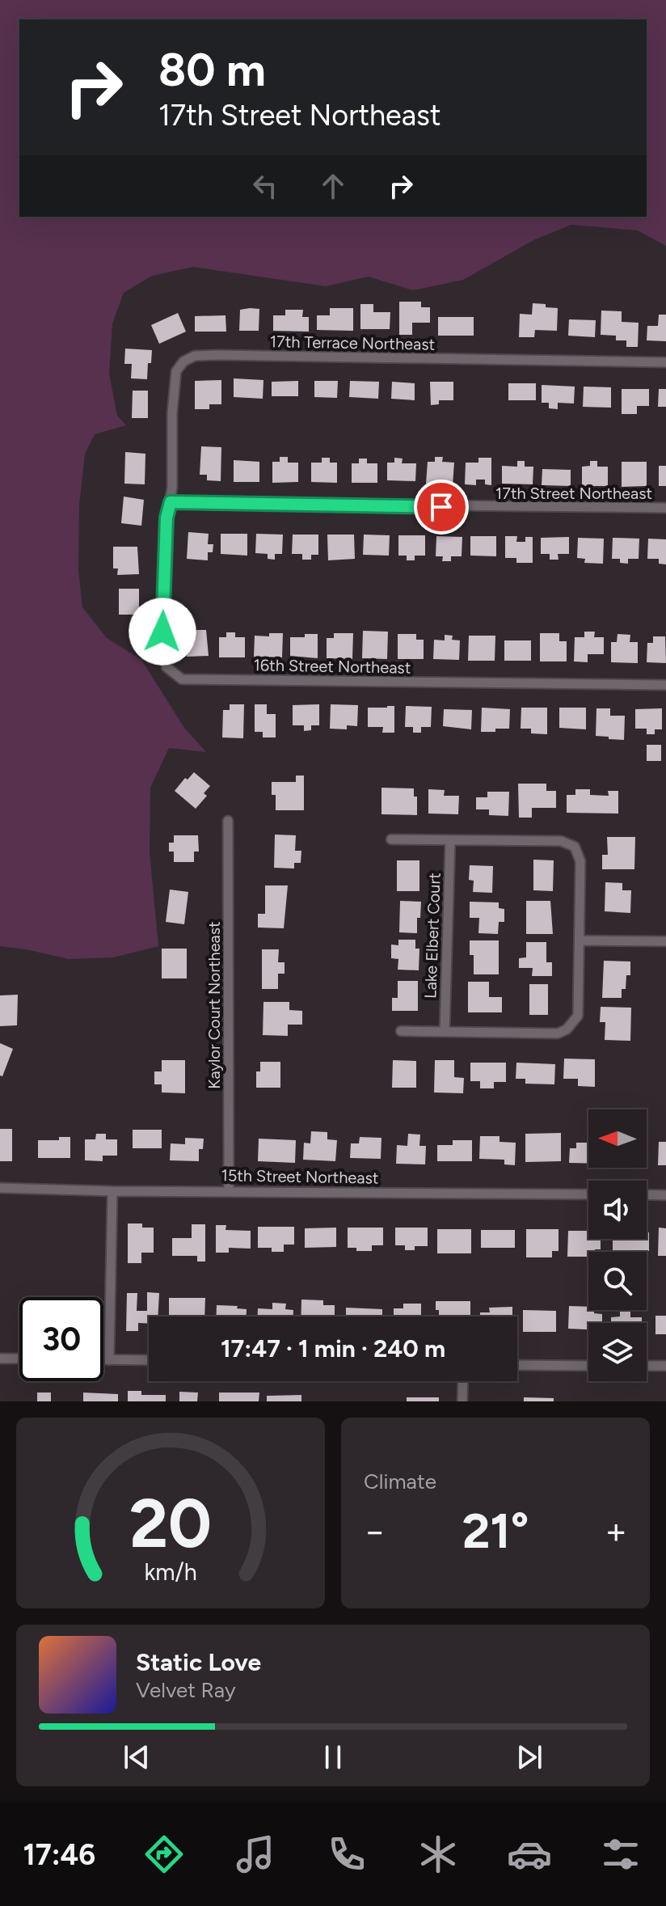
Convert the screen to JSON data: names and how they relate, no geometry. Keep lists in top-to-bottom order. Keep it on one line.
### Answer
{"streets":{"street":["17th Terrace Northeast","17th Street Northeast","16th Street Northeast","Lake Elbert Court","Kaylor Court Northeast","15th Street Northeast"]},"crossings":[["17th Terrace Northeast","17th Street Northeast"],["17th Terrace Northeast","16th Street Northeast"],["17th Street Northeast","16th Street Northeast"],["Kaylor Court Northeast","15th Street Northeast"]],"north":"left","page":{"turn":["80 m","17th Street Northeast"],"limit":"30","trip":"17:47 · 1 min · 240 m","tile":"Climate","heat":["−","21°","+"],"song":["Static Love","Velvet Ray"],"tabs":"17:46","gauge":["20","km/h"]}}
